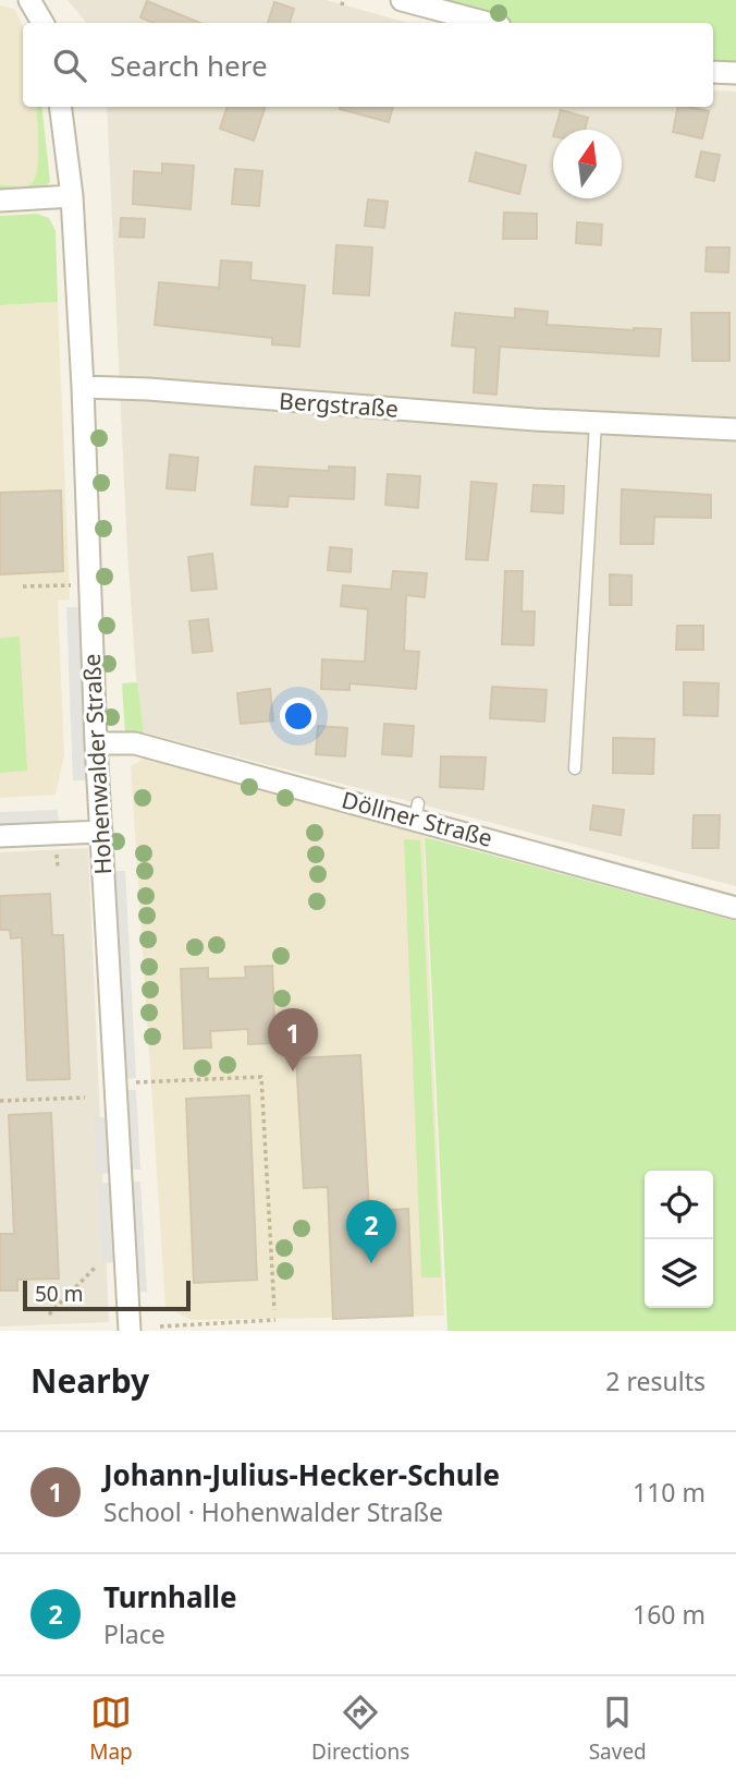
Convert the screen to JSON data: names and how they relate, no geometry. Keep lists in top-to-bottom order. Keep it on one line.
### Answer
{"streets":{"street":["Bergstraße","Hohenwalder Straße","Döllner Straße"]},"crossings":[["Bergstraße","Hohenwalder Straße"],["Hohenwalder Straße","Döllner Straße"]],"scale_bar":"50 m","north":"top","page":{"search":"Search here","pins":["1","2"],"scale":"50 m","heading":["Nearby","2 results"],"list":[{"mark":"1","name":"Johann-Julius-Hecker-Schule","note":"School · Hohenwalder Straße","value":"110 m"},{"mark":"2","name":"Turnhalle","note":"Place","value":"160 m"}],"nav":["Map","Directions","Saved"]}}
